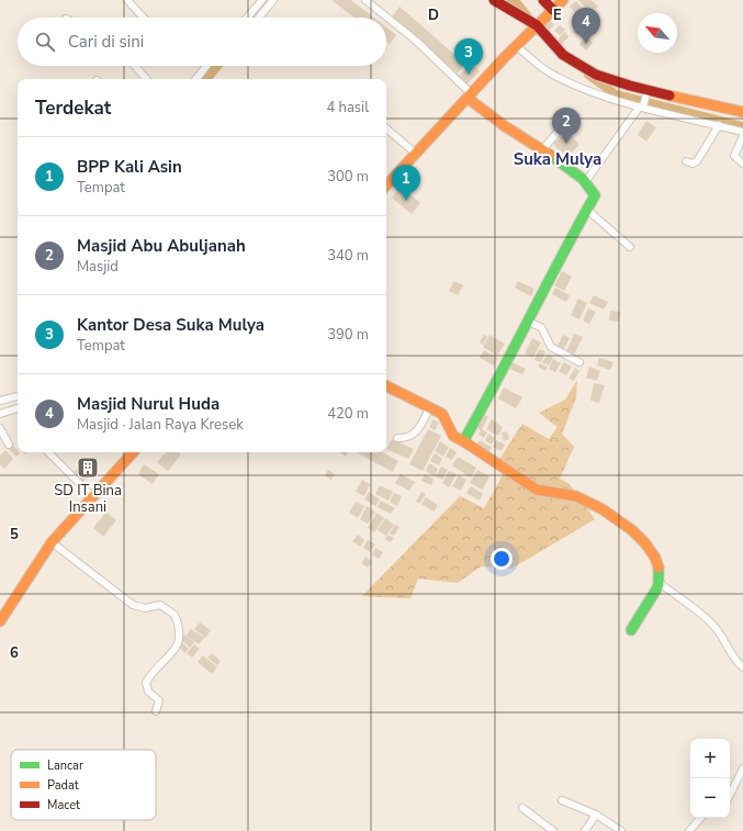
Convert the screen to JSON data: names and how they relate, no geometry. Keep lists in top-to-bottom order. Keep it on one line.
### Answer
{"districts":["Suka Mulya"],"places":{"building":["SD IT Bina Insani"]},"legend":["Lancar","Padat","Macet"],"north":"top left","page":{"pins":["4","3","2","1"],"search":"Cari di sini","heading":["Terdekat","4 hasil"],"list":[{"mark":"1","name":"BPP Kali Asin","note":"Tempat","value":"300 m"},{"mark":"2","name":"Masjid Abu Abuljanah","note":"Masjid","value":"340 m"},{"mark":"3","name":"Kantor Desa Suka Mulya","note":"Tempat","value":"390 m"},{"mark":"4","name":"Masjid Nurul Huda","note":"Masjid · Jalan Raya Kresek","value":"420 m"}],"map_buttons":["+","−"]},"grid":{"columns":["D","E"],"rows":["5","6"]}}
